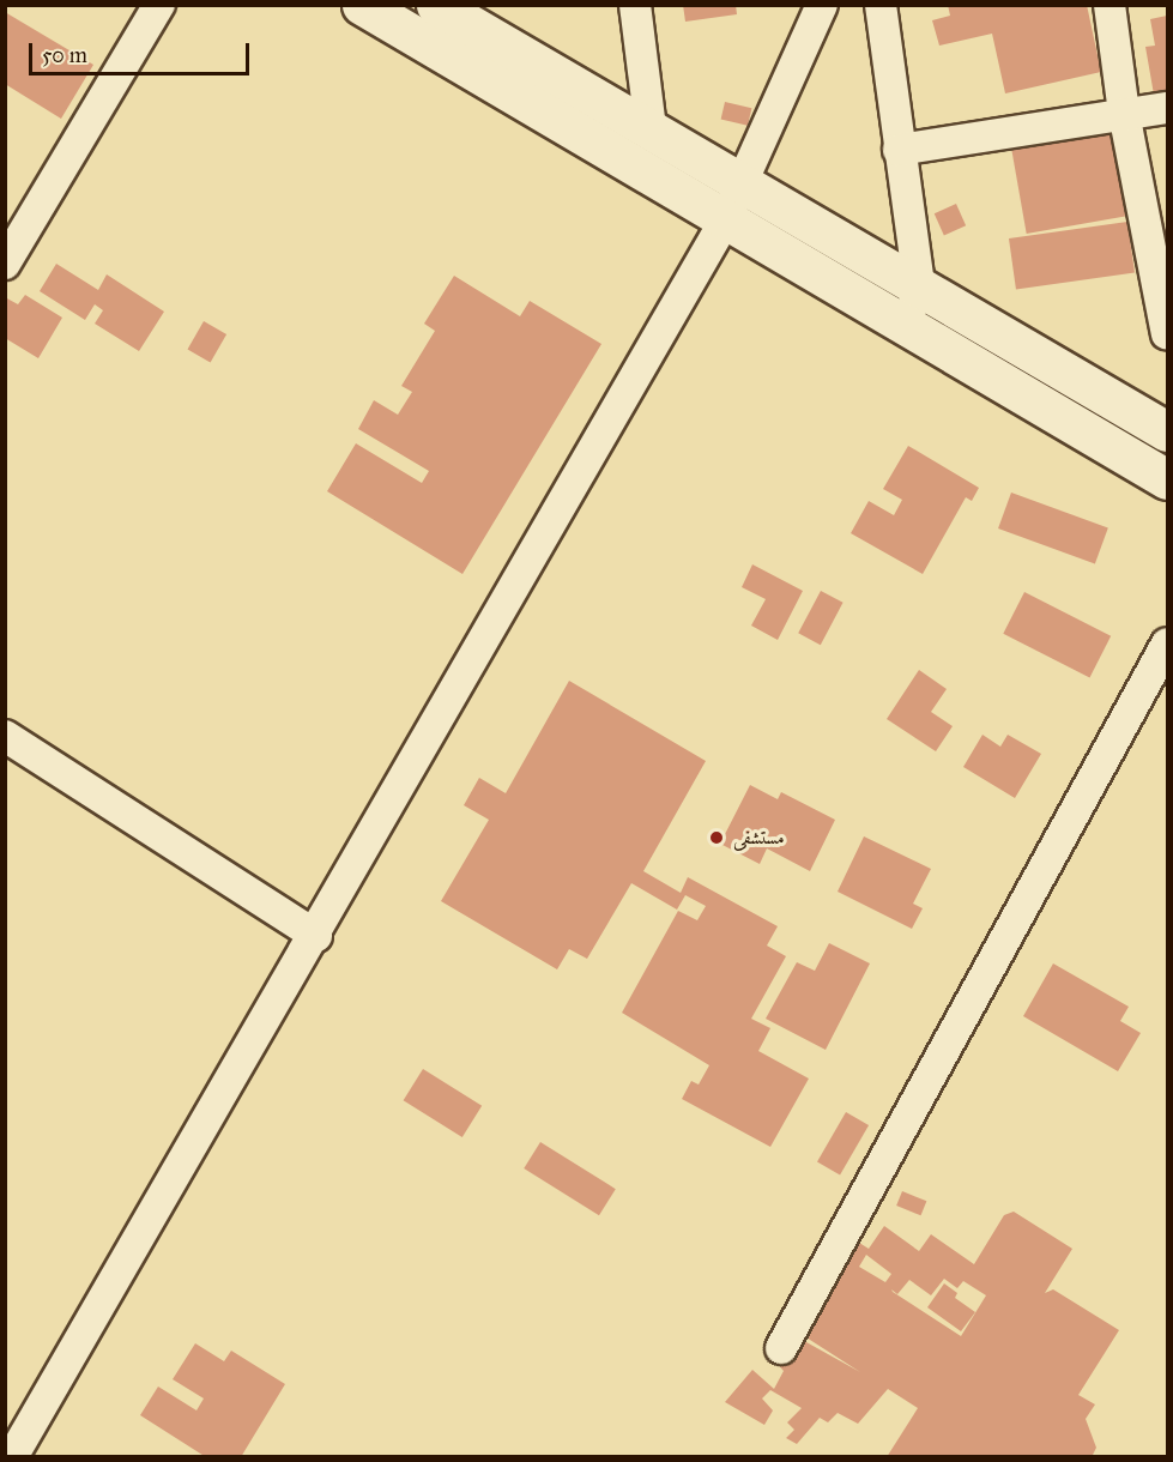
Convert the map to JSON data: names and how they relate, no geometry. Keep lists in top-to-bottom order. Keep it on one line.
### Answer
{"places":["مستشفى"],"scale_bar":"50 m"}
